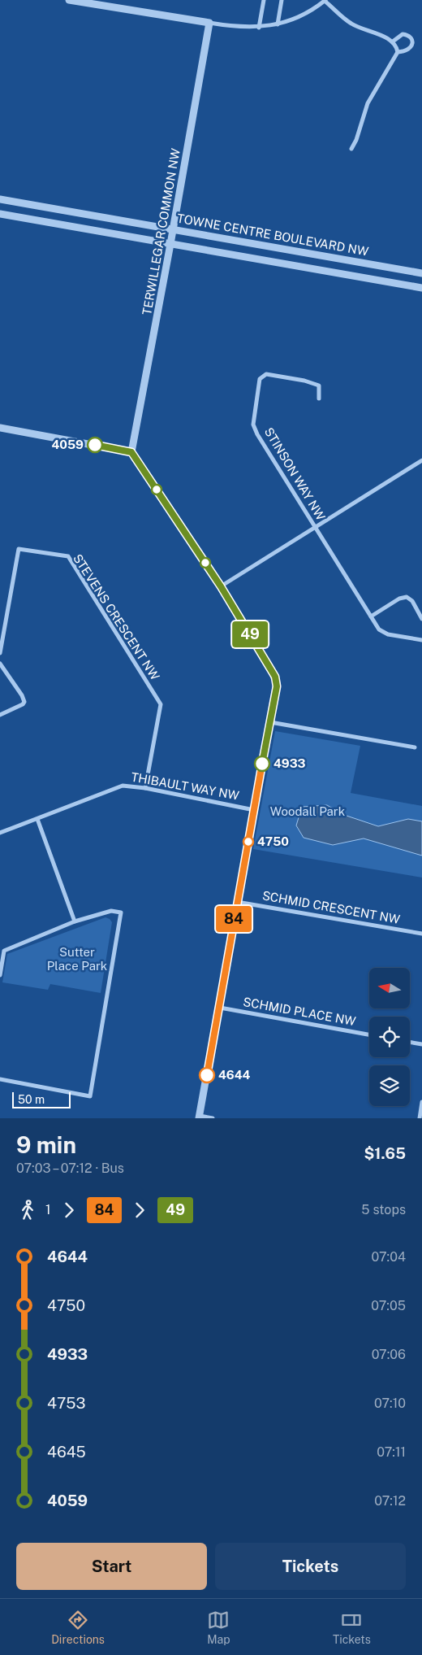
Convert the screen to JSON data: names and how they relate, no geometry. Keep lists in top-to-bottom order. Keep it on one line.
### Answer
{"streets":{"street":["TERWILLEGAR COMMON NW","TOWNE CENTRE BOULEVARD NW","STINSON WAY NW","STEVENS CRESCENT NW","THIBAULT WAY NW","SCHMID CRESCENT NW","SCHMID PLACE NW"]},"crossings":[["TERWILLEGAR COMMON NW","TOWNE CENTRE BOULEVARD NW"],["STEVENS CRESCENT NW","THIBAULT WAY NW"]],"parks":["Woodall Park","Sutter Place Park"],"places":["4059","4933","4750","4644"],"lines":["bus line 49","bus line 84"],"scale_bar":"50 m","north":"left","page":{"on_map":["84","49"],"scale":"50 m","heading":["9 min","07:03 – 07:12 · Bus","$1.65"],"legs":["1","84","49","5 stops"],"list":[{"name":"4644","value":"07:04"},{"name":"4750","value":"07:05"},{"name":"4933","value":"07:06"},{"name":"4753","value":"07:10"},{"name":"4645","value":"07:11"},{"name":"4059","value":"07:12"}],"buttons":["Start","Tickets"],"tabs":["Directions","Map","Tickets"]}}
